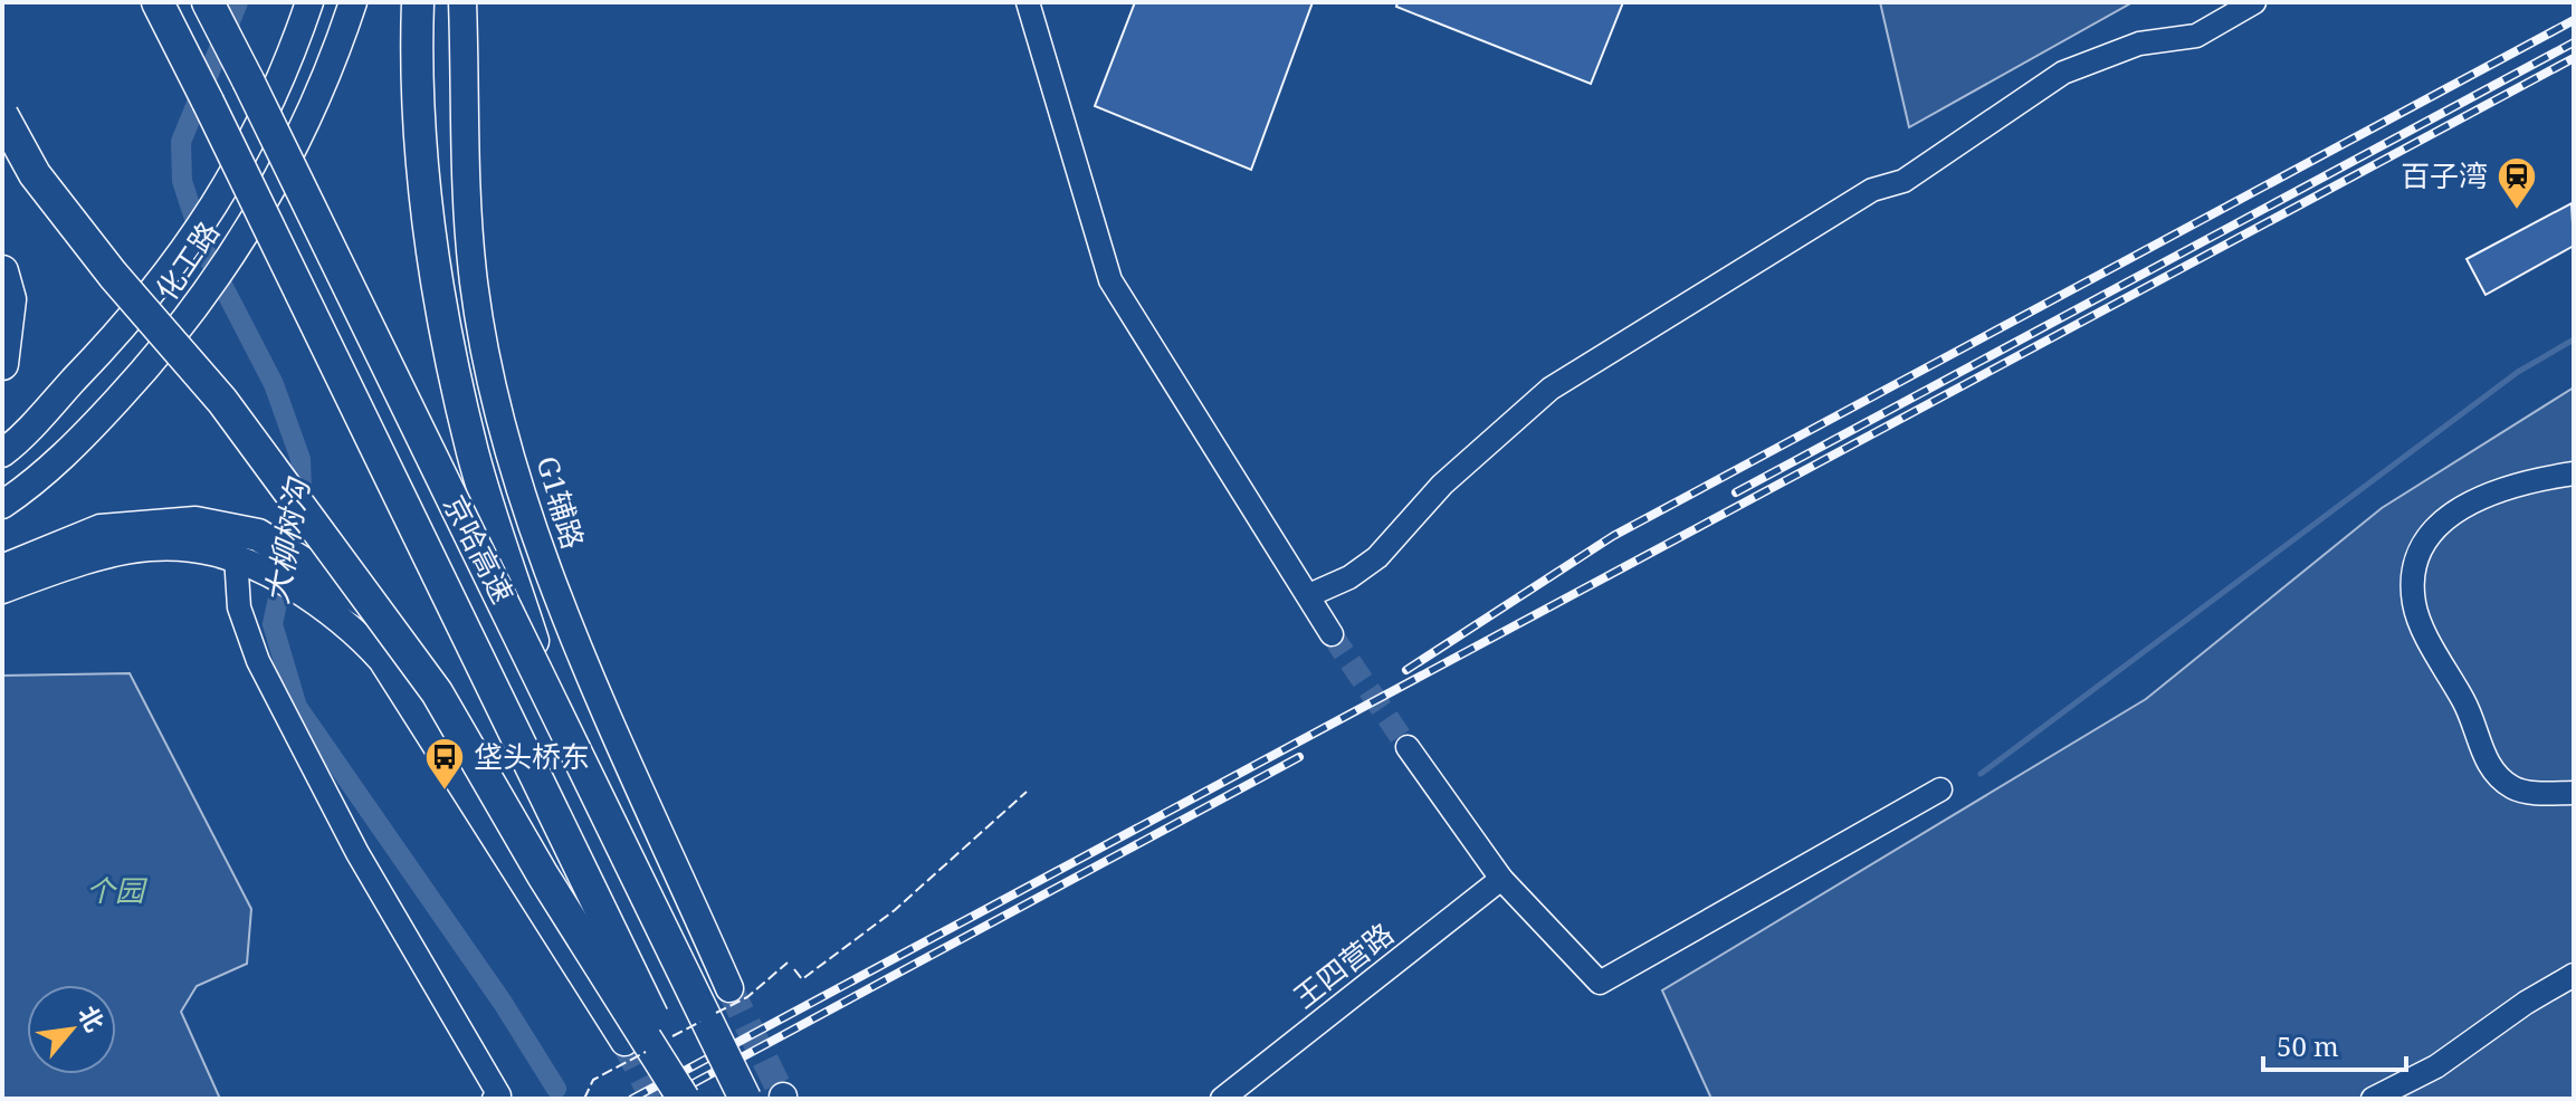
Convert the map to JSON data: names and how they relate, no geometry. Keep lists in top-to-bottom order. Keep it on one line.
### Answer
{"streets":{"highway":["京哈高速"],"main road":["化工路","G1辅路"],"street":["王四营路"]},"water":["大柳树沟"],"parks":["个园"],"places":{"station":["百子湾"],"bus stop":["垡头桥东"]},"scale_bar":"50 m","north":"top right"}
